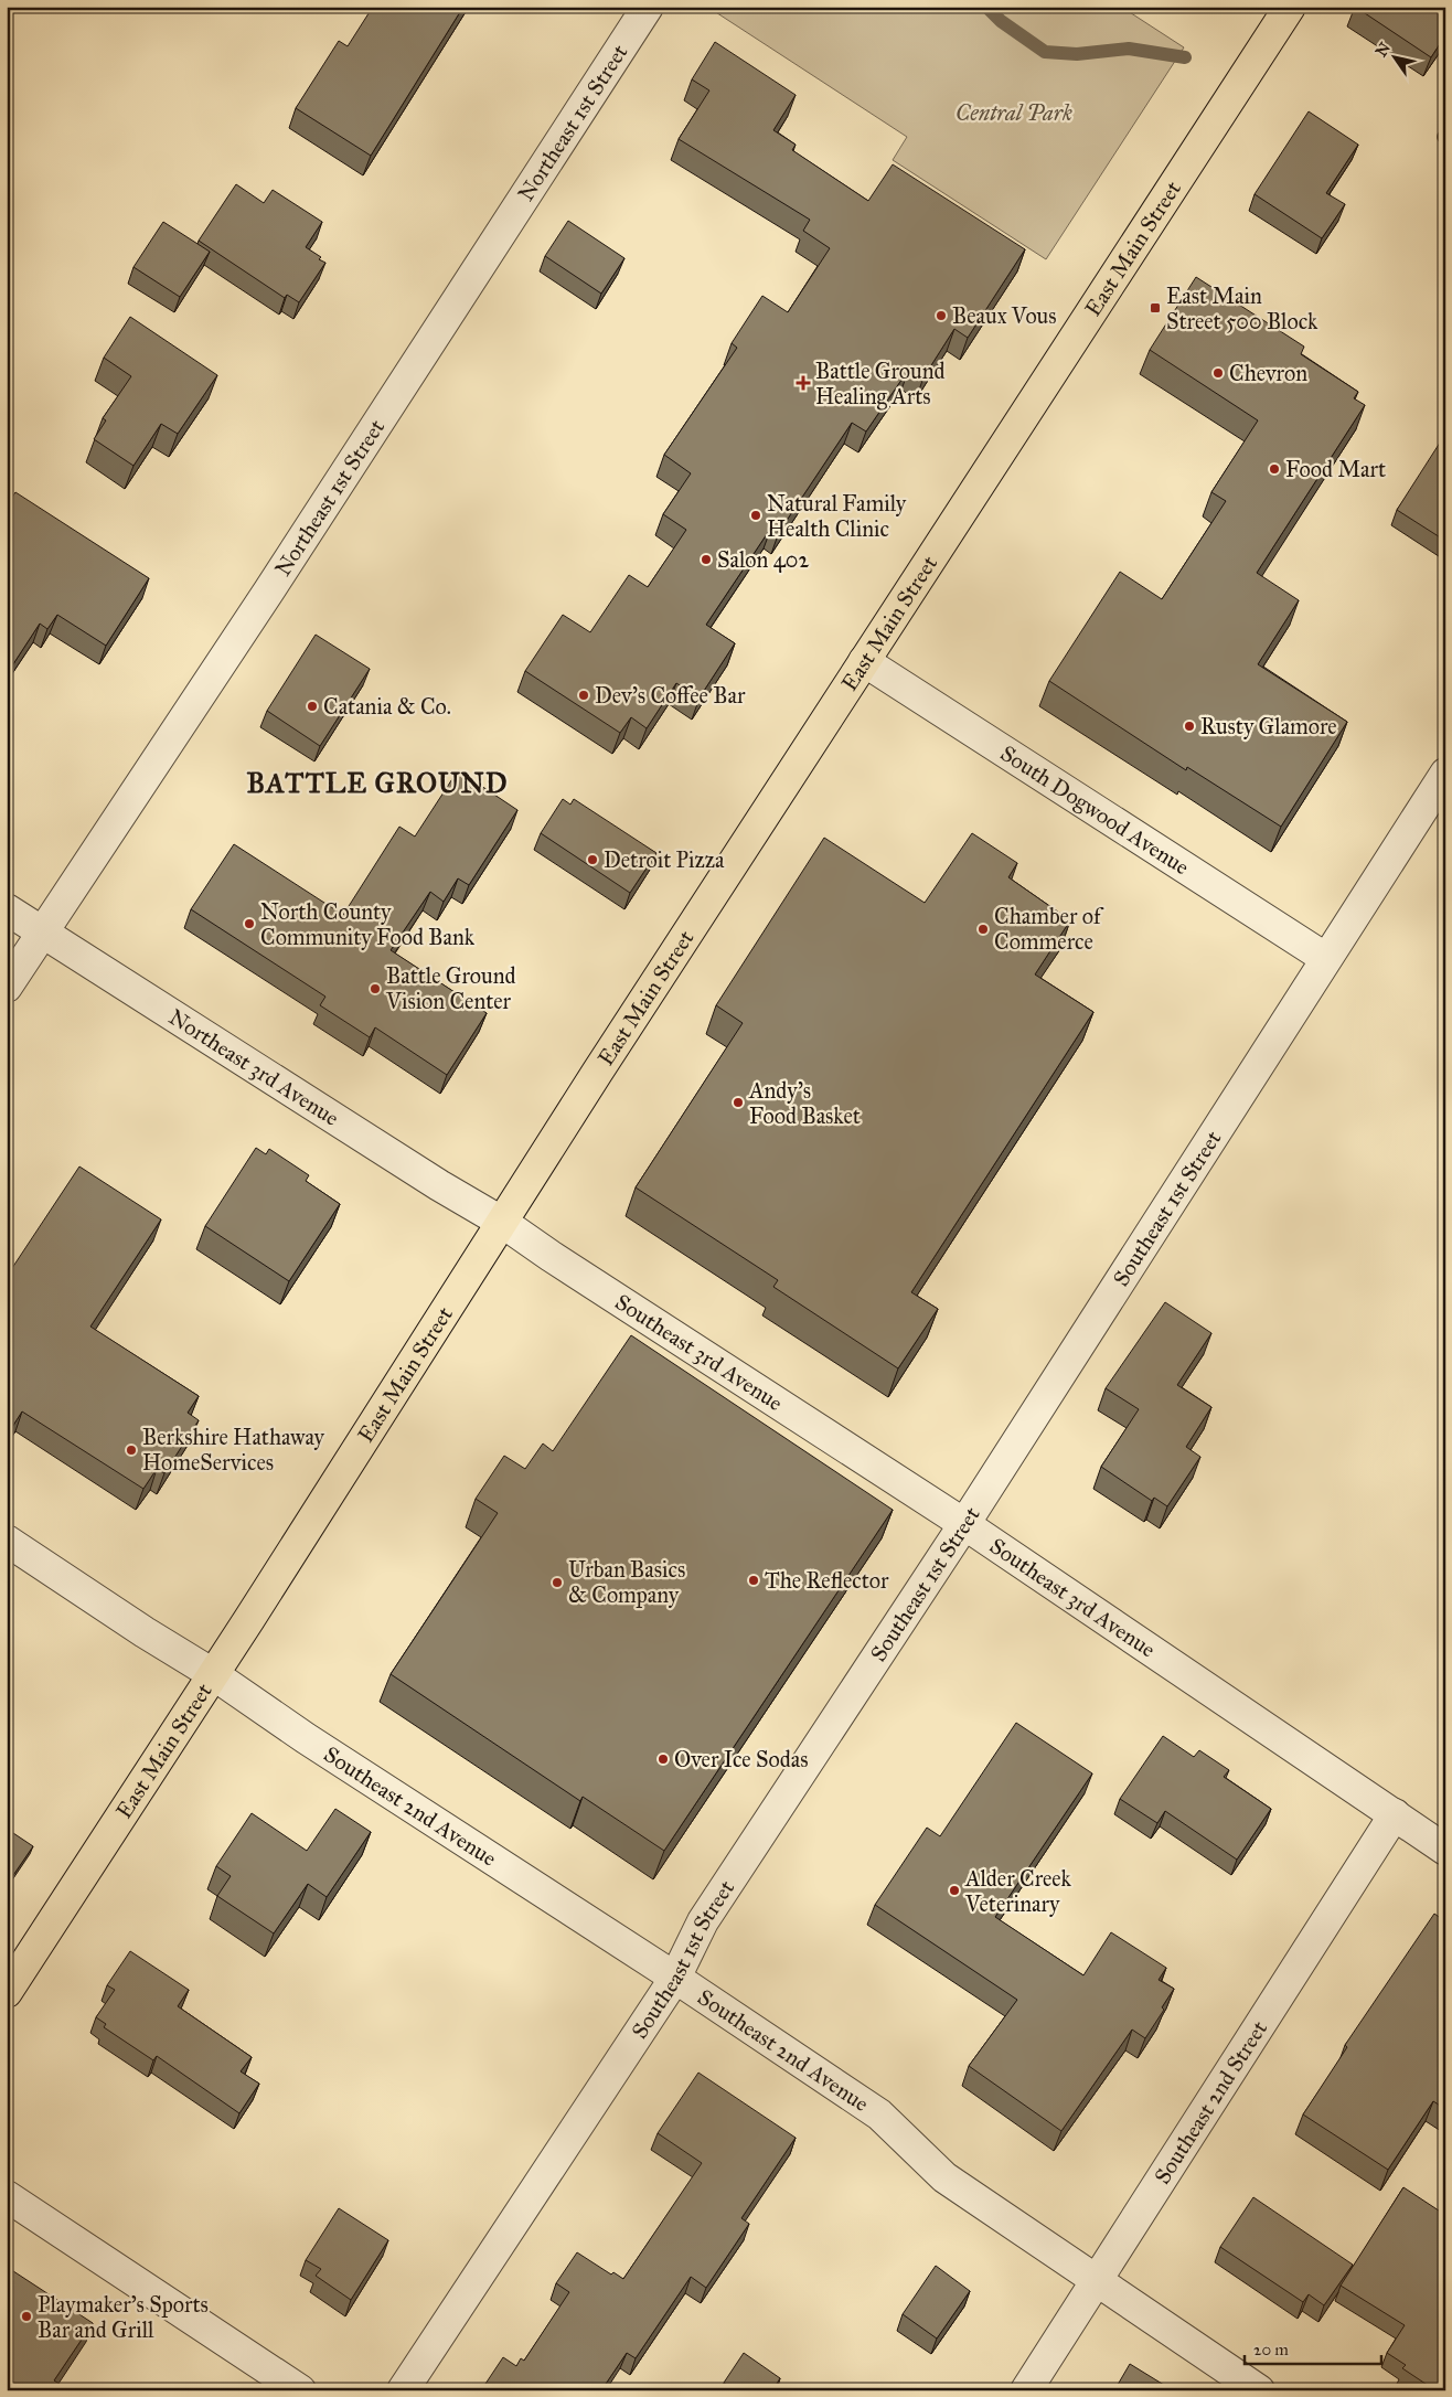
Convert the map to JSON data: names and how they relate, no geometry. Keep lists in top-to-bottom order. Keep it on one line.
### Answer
{"streets":{"main road":["East Main Street"],"street":["Northeast 1st Street","South Dogwood Avenue","Northeast 3rd Avenue","Southeast 1st Street","Southeast 3rd Avenue","Southeast 2nd Avenue","Southeast 2nd Street"]},"crossings":[["Northeast 1st Street","Northeast 3rd Avenue"],["East Main Street","South Dogwood Avenue"],["East Main Street","Northeast 3rd Avenue"],["East Main Street","Southeast 3rd Avenue"],["East Main Street","Southeast 2nd Avenue"],["South Dogwood Avenue","Southeast 1st Street"],["Northeast 3rd Avenue","Southeast 3rd Avenue"],["Southeast 1st Street","Southeast 3rd Avenue"],["Southeast 1st Street","Southeast 2nd Avenue"],["Southeast 3rd Avenue","Southeast 2nd Street"],["Southeast 2nd Avenue","Southeast 2nd Street"]],"districts":["BATTLE GROUND"],"parks":["Central Park"],"places":{"transit":["East Main Street 500 Block"],"other":["Beaux Vous","Chevron","Food Mart","Natural Family Health Clinic","Salon 402","Dev's Coffee Bar","Catania & Co.","Rusty Glamore","Detroit Pizza","North County Community Food Bank","Chamber of Commerce","Battle Ground Vision Center","Andy's Food Basket","Berkshire Hathaway HomeServices","The Reflector","Urban Basics & Company","Over Ice Sodas","Alder Creek Veterinary","Playmaker's Sports Bar and Grill"],"health":["Battle Ground Healing Arts"]},"scale_bar":"20 m","north":"top left"}
